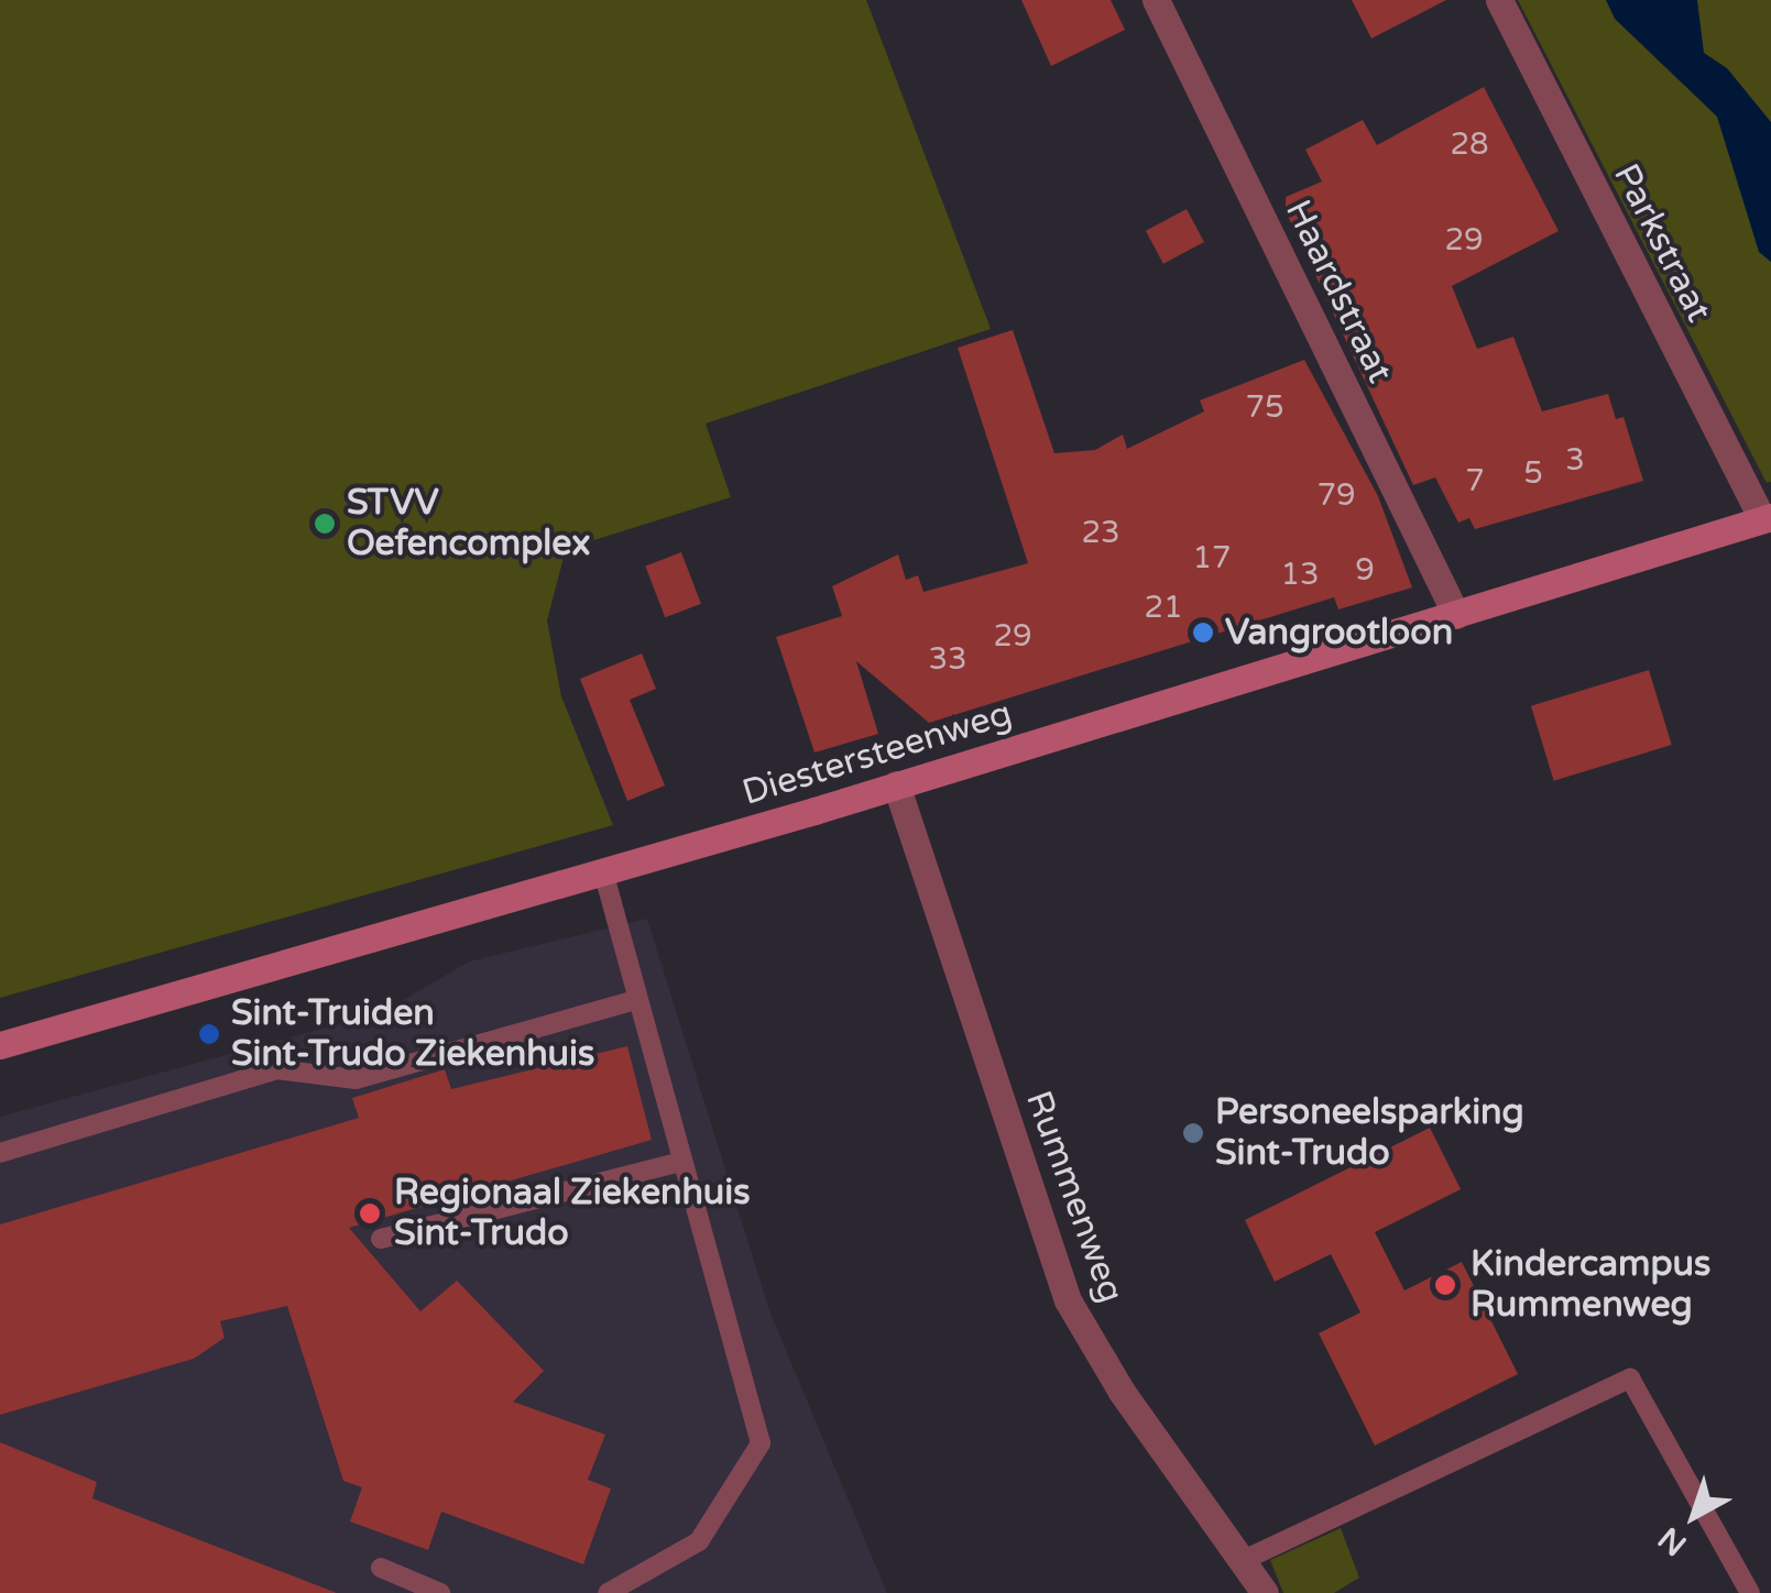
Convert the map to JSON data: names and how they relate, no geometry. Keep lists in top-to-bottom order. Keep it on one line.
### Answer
{"streets":{"main road":["Diestersteenweg"],"street":["Parkstraat","Haardstraat","Rummenweg"]},"crossings":[["Parkstraat","Diestersteenweg"],["Haardstraat","Diestersteenweg"],["Diestersteenweg","Rummenweg"]],"places":["STVV Oefencomplex","Vangrootloon","Sint-Truiden Sint-Trudo Ziekenhuis","Personeelsparking Sint-Trudo","Regionaal Ziekenhuis Sint-Trudo","Kindercampus Rummenweg"],"house_numbers":["28","29","75","3","5","7","79","23","17","9","13","21","29","33"],"north":"bottom left"}
